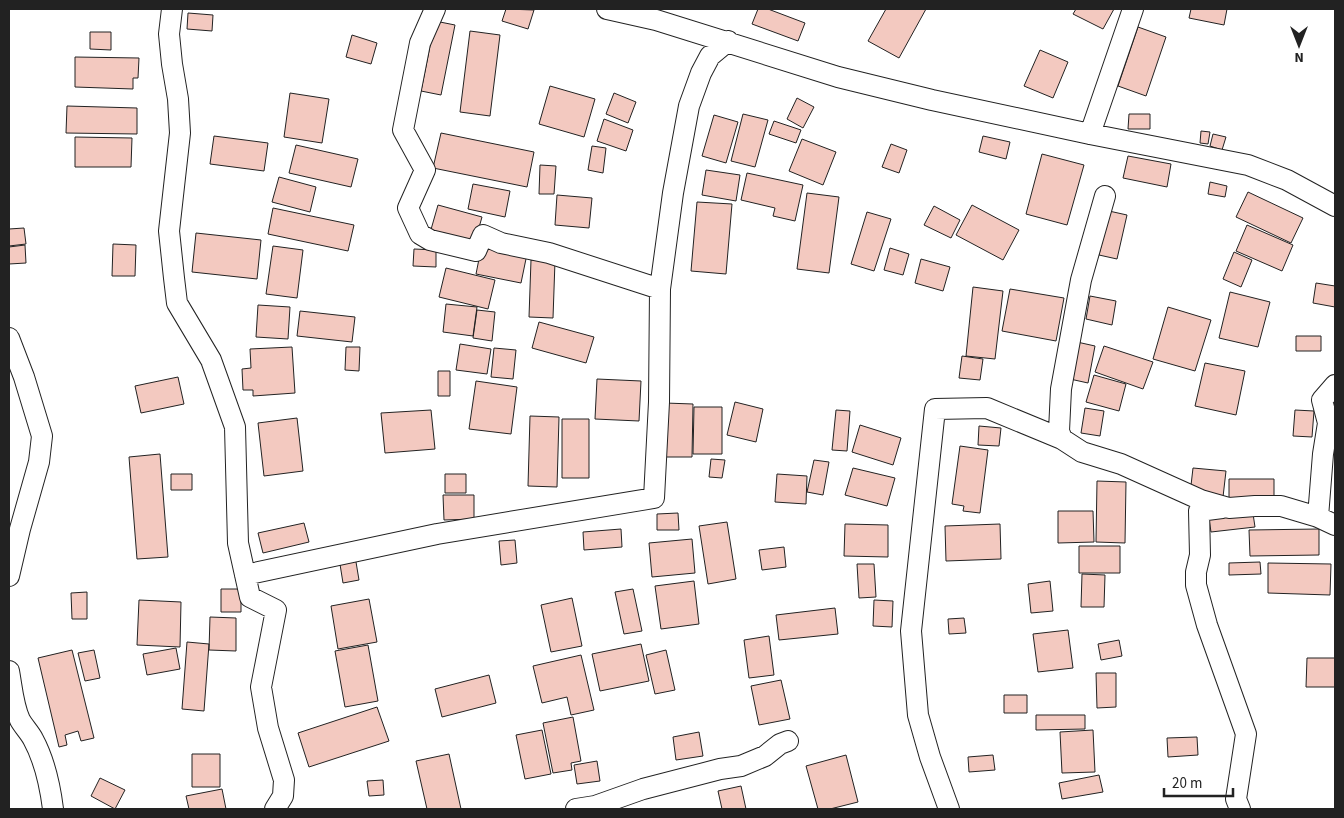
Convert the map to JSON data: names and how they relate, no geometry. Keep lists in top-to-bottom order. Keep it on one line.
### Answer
{"scale_bar":"20 m","north":"bottom"}
